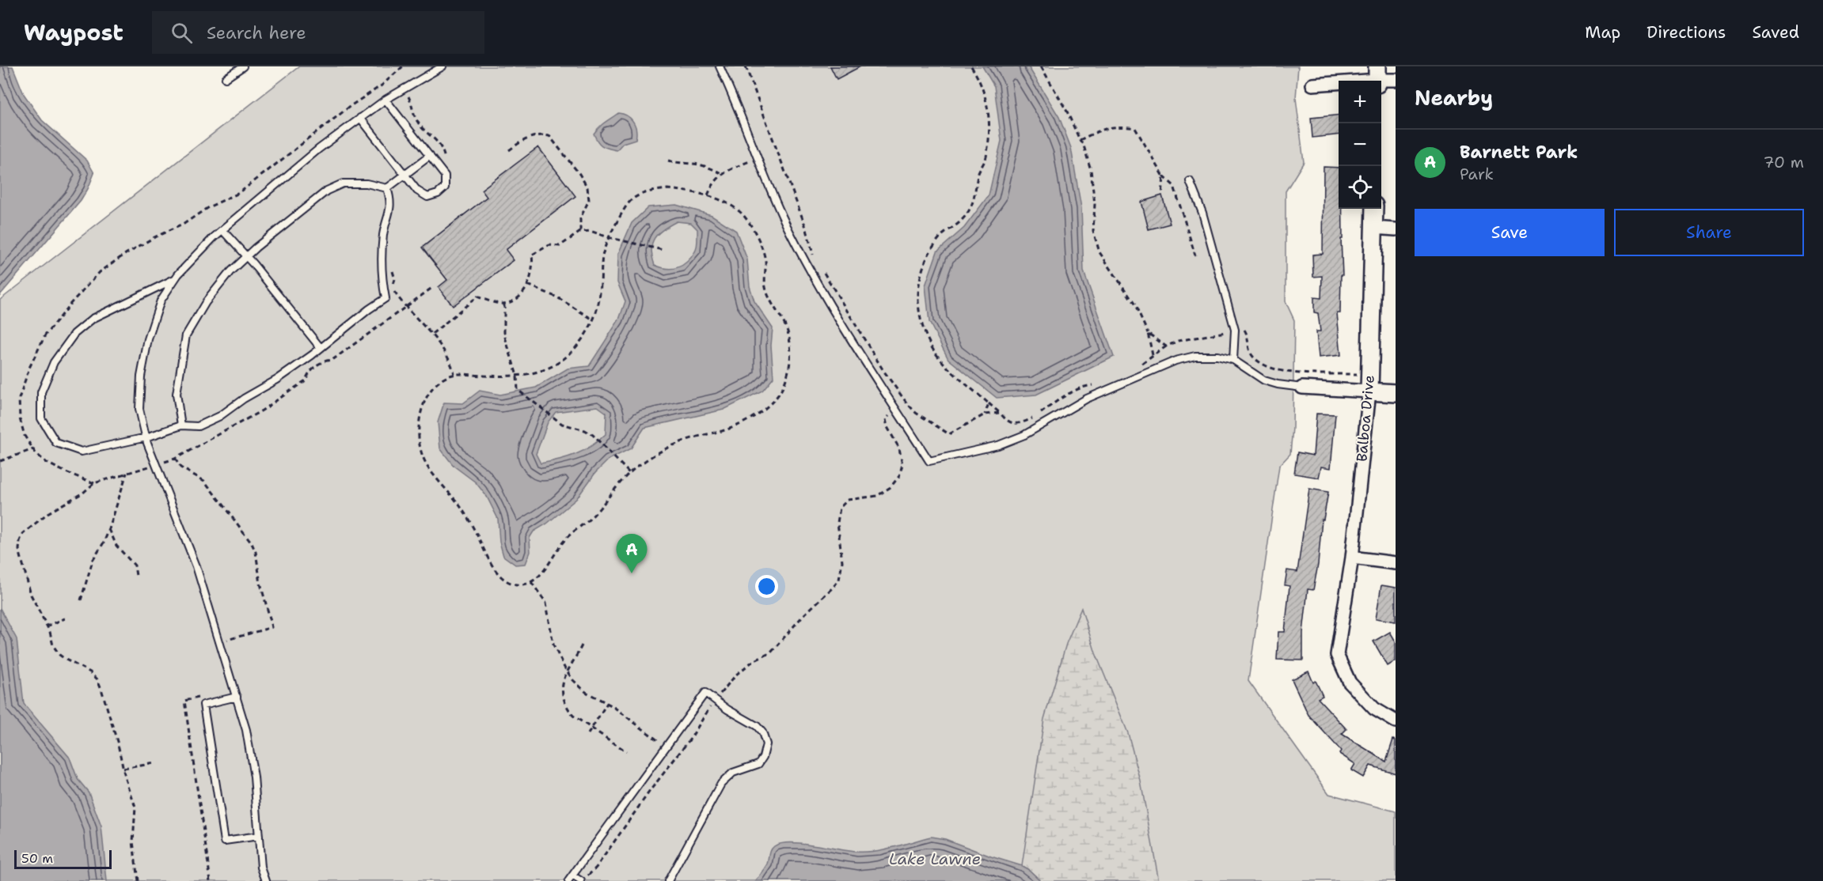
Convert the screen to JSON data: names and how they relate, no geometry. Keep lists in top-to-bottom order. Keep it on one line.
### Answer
{"streets":{"street":["Balboa Drive"]},"water":["Lake Lawne"],"scale_bar":"50 m","page":{"header":"Waypost","search":"Search here","nav":["Map","Directions","Saved"],"heading":"Nearby","map_buttons":["+","−"],"list":[{"mark":"A","name":"Barnett Park","note":"Park","value":"70 m"}],"buttons":["Save","Share"],"pins":"A","scale":"50 m"}}
